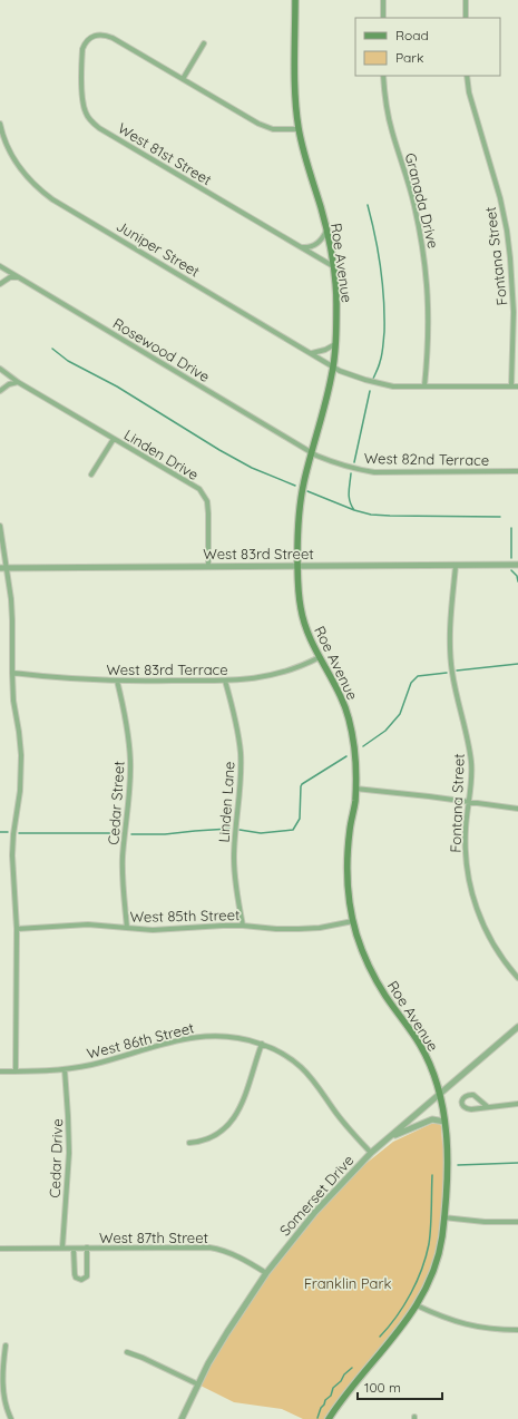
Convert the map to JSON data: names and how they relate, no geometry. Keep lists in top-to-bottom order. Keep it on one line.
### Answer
{"streets":{"main road":["Roe Avenue"],"street":["West 81st Street","Granada Drive","Juniper Street","Fontana Street","Rosewood Drive","Linden Drive","West 82nd Terrace","West 83rd Street","West 83rd Terrace","Linden Lane","Cedar Street","West 85th Street","West 86th Street","Cedar Drive","Somerset Drive","West 87th Street"]},"crossings":[["West 81st Street","Roe Avenue"],["Granada Drive","Juniper Street"],["Juniper Street","Fontana Street"],["Juniper Street","Roe Avenue"],["Fontana Street","West 83rd Street"],["Roe Avenue","Rosewood Drive"],["Roe Avenue","West 82nd Terrace"],["Roe Avenue","West 83rd Street"],["Roe Avenue","West 83rd Terrace"],["Roe Avenue","West 85th Street"],["Roe Avenue","Somerset Drive"],["Rosewood Drive","West 82nd Terrace"],["Linden Drive","West 83rd Street"],["West 83rd Terrace","Linden Lane"],["West 83rd Terrace","Cedar Street"],["Linden Lane","West 85th Street"],["Cedar Street","West 85th Street"],["West 86th Street","Cedar Drive"],["West 86th Street","Somerset Drive"],["Cedar Drive","West 87th Street"],["Somerset Drive","West 87th Street"]],"parks":["Franklin Park"],"legend":["Road","Park"],"scale_bar":"100 m"}
